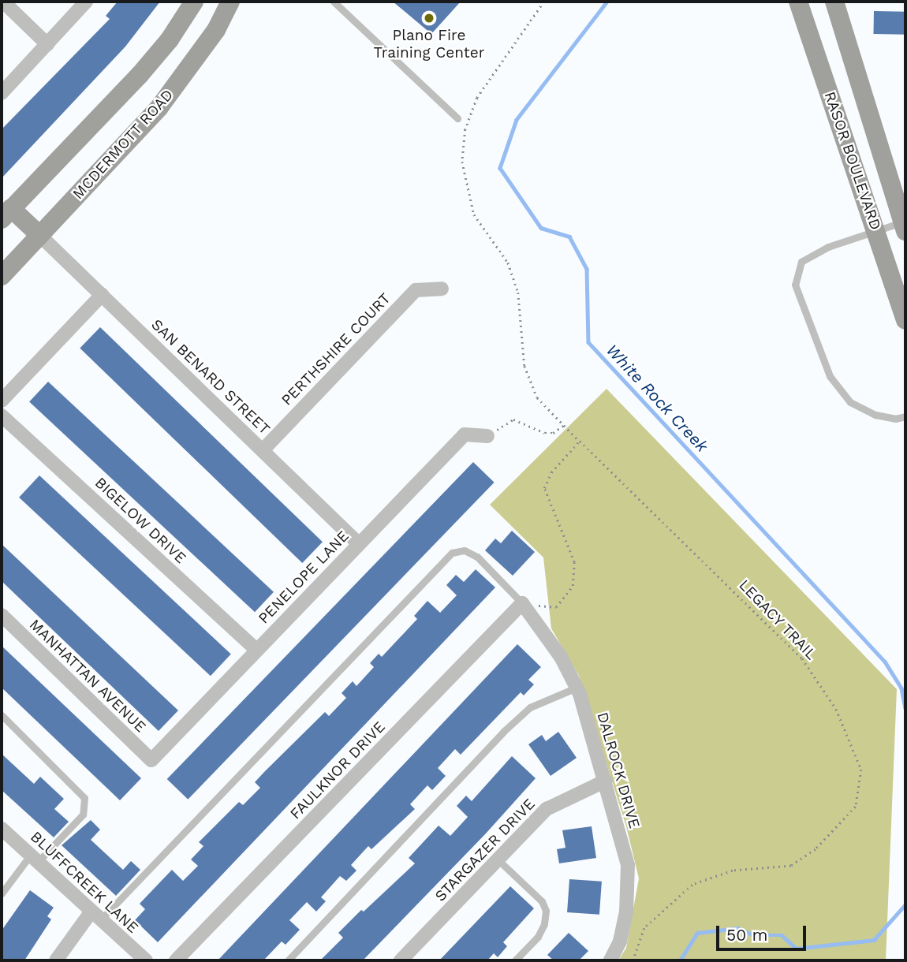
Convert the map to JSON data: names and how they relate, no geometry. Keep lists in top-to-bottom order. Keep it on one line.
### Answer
{"streets":{"main road":["MCDERMOTT ROAD","RASOR BOULEVARD"],"street":["PERTHSHIRE COURT","SAN BENARD STREET","BIGELOW DRIVE","PENELOPE LANE","MANHATTAN AVENUE","FAULKNOR DRIVE","DALROCK DRIVE","STARGAZER DRIVE","BLUFFCREEK LANE"],"path":["LEGACY TRAIL"]},"crossings":[["MCDERMOTT ROAD","SAN BENARD STREET"],["PERTHSHIRE COURT","SAN BENARD STREET"],["SAN BENARD STREET","PENELOPE LANE"],["BIGELOW DRIVE","PENELOPE LANE"],["PENELOPE LANE","MANHATTAN AVENUE"],["FAULKNOR DRIVE","DALROCK DRIVE"],["DALROCK DRIVE","STARGAZER DRIVE"]],"water":["White Rock Creek"],"places":["Plano Fire Training Center"],"scale_bar":"50 m"}
